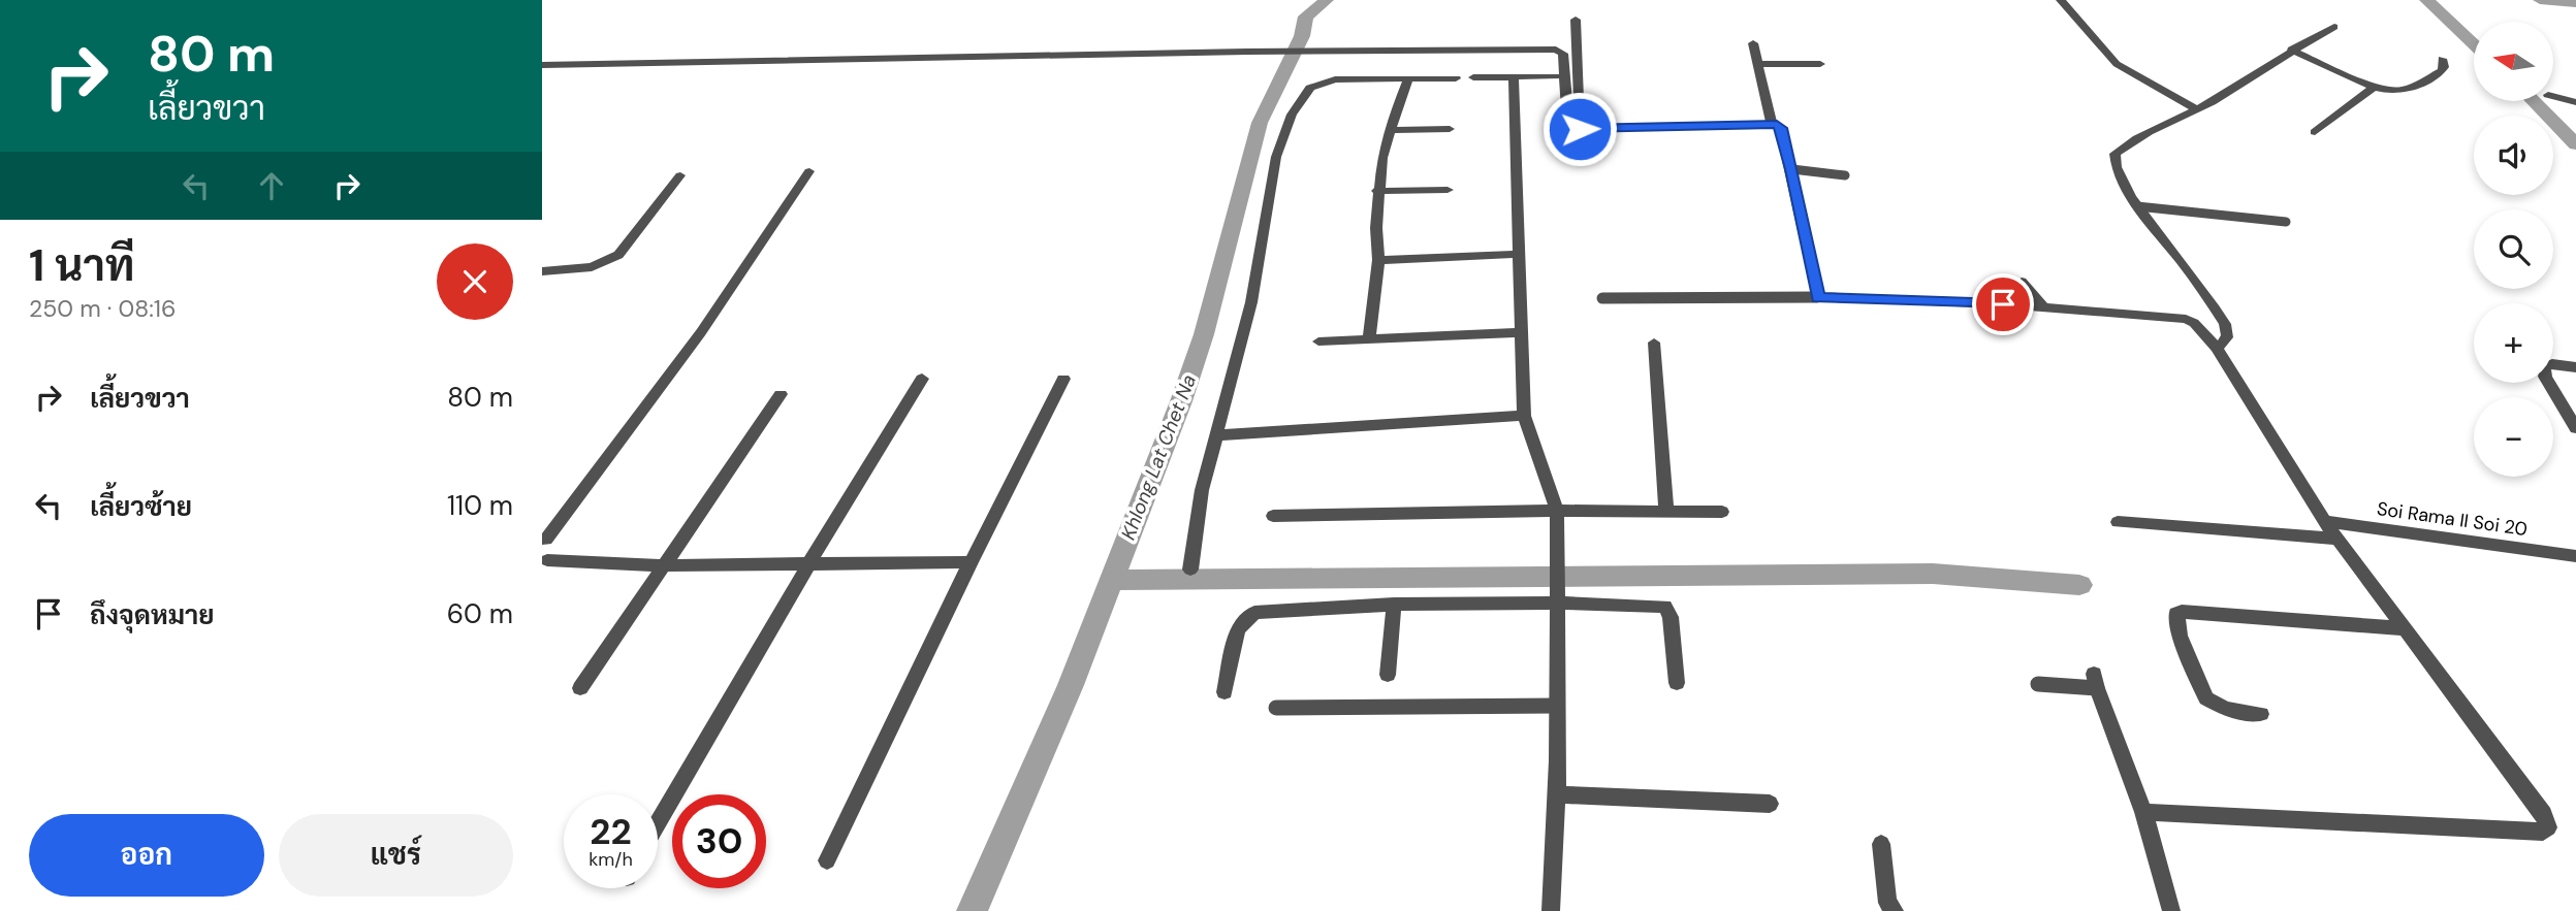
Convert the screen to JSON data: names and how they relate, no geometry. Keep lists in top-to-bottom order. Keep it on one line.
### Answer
{"streets":{"street":["Soi Rama II Soi 20"]},"water":["Khlong Lat Chet Na"],"north":"left","page":{"turn":["80 m","เลี้ยวขวา"],"map_buttons":["+","−"],"heading":["1 นาที","250 m · 08:16"],"list":[{"name":"เลี้ยวขวา","value":"80 m"},{"name":"เลี้ยวซ้าย","value":"110 m"},{"name":"ถึงจุดหมาย","value":"60 m"}],"speed":"22 km/h","limit":"30","buttons":["ออก","แชร์"]}}
